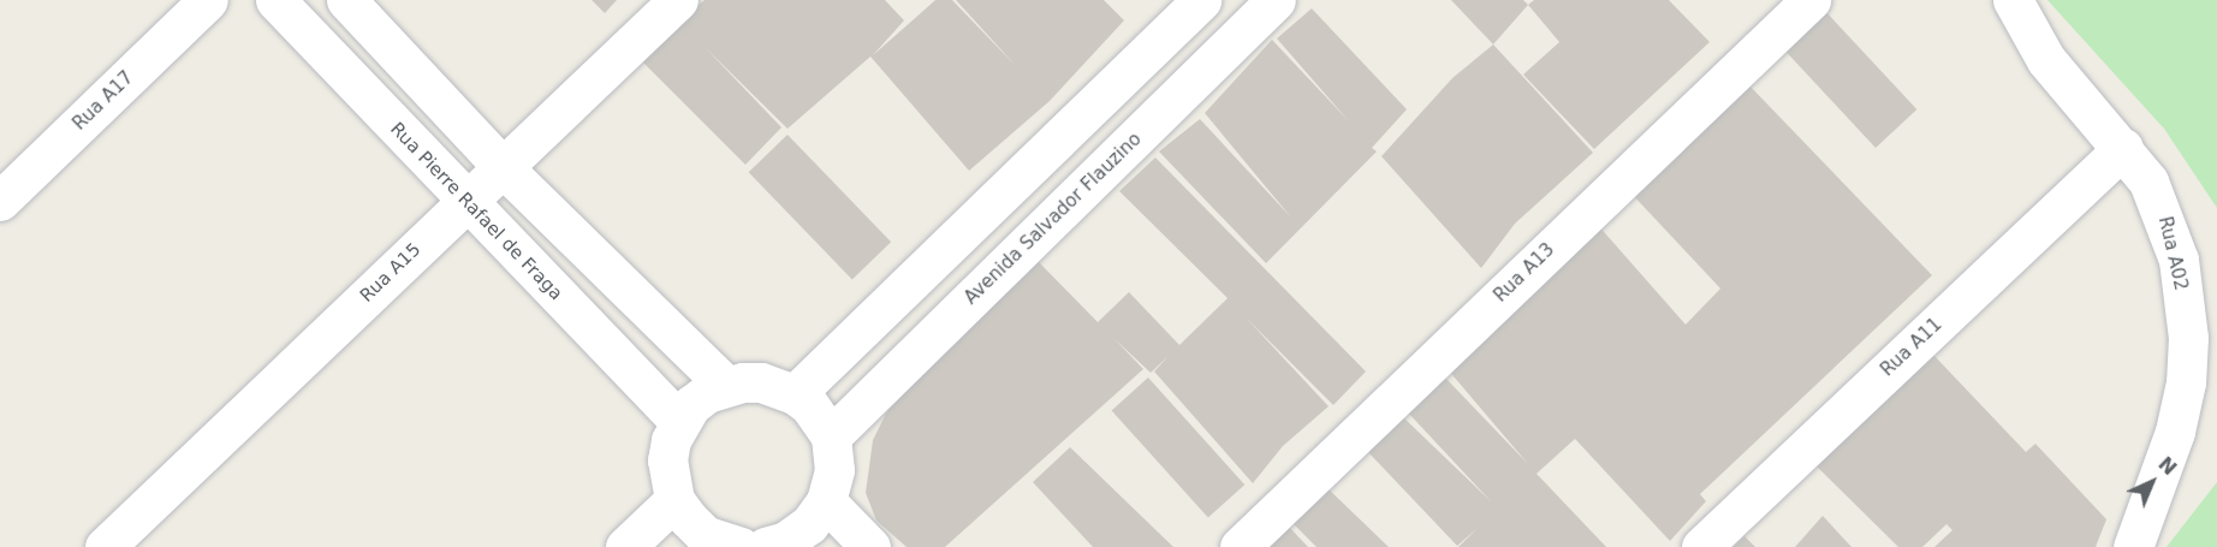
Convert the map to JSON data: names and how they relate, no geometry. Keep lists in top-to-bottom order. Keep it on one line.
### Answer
{"streets":{"street":["Rua A17","Rua Pierre Rafael de Fraga","Avenida Salvador Flauzino","Rua A02","Rua A15","Rua A13","Rua A11"]},"crossings":[["Rua Pierre Rafael de Fraga","Rua A15"],["Rua A02","Rua A11"]],"north":"top right"}
